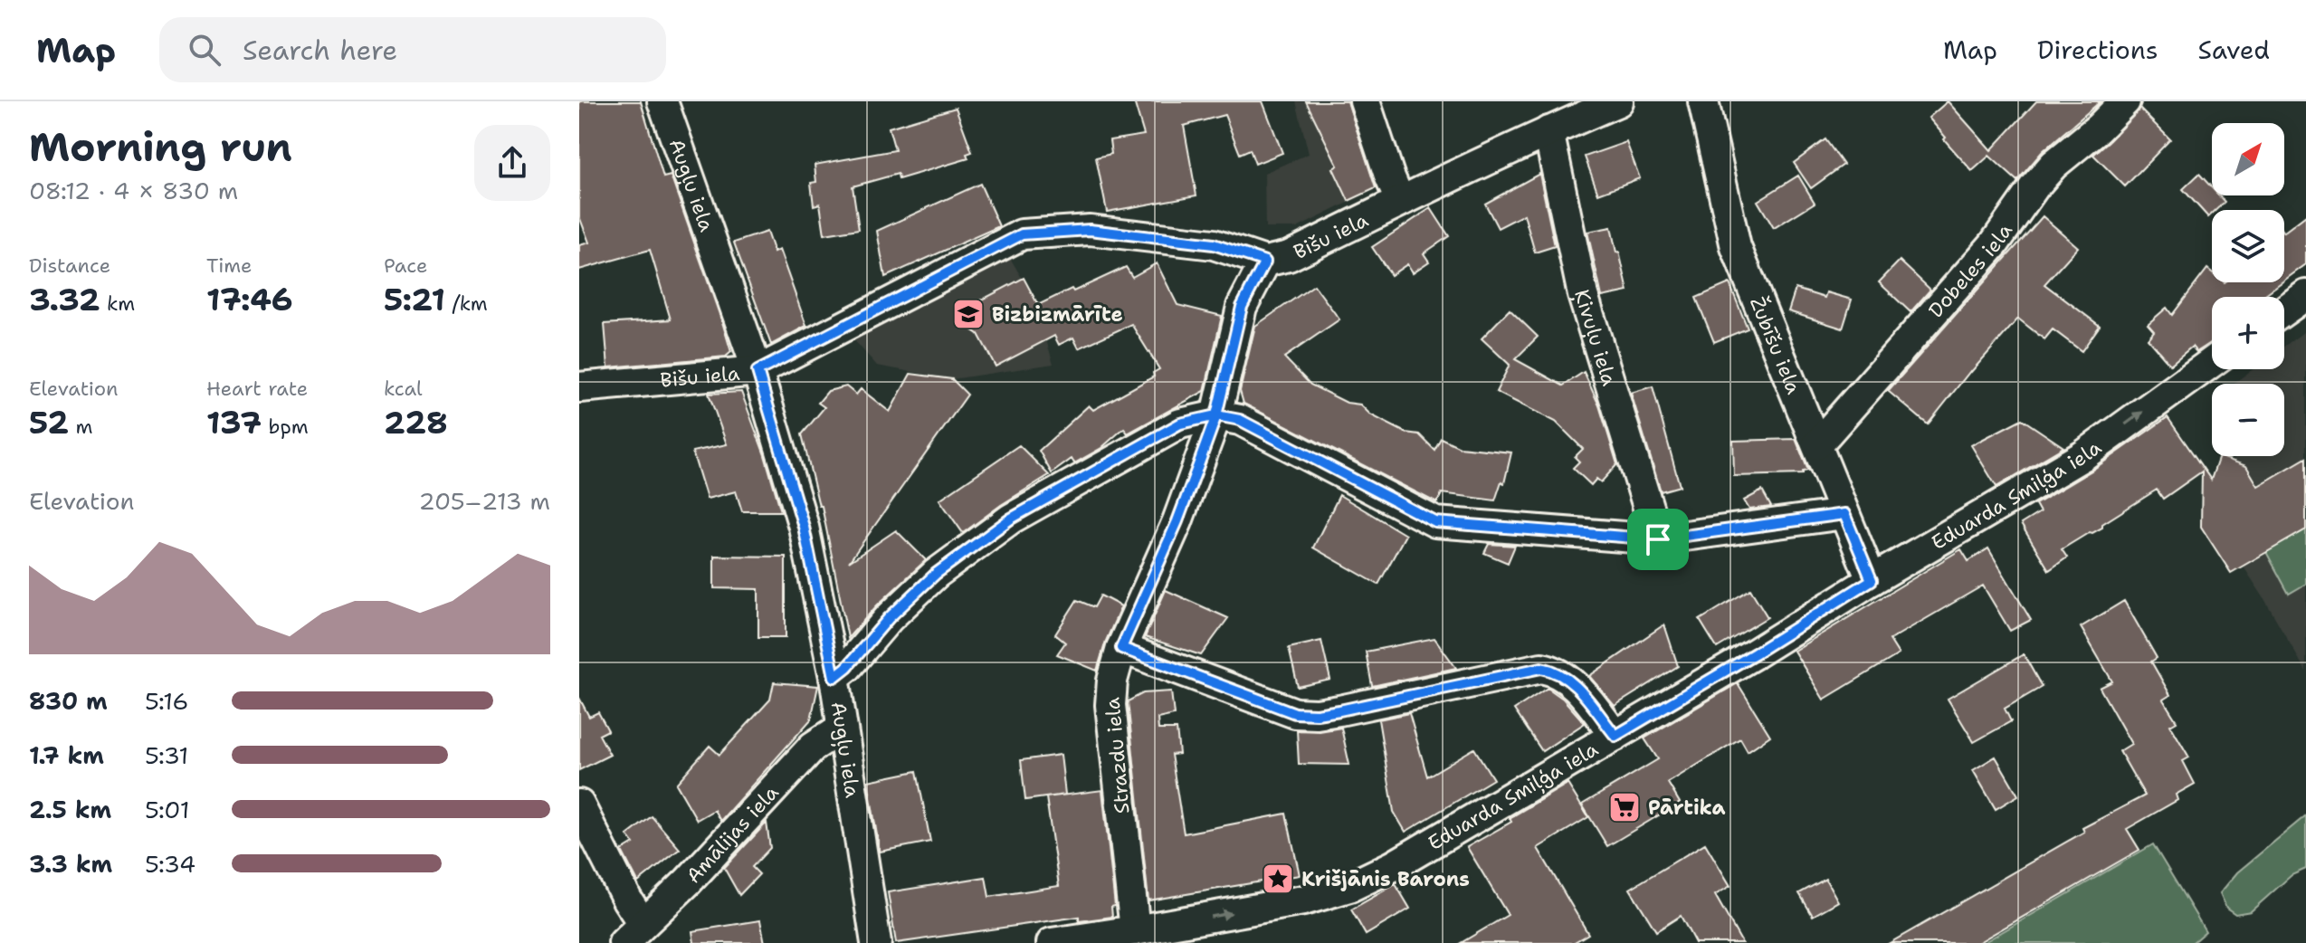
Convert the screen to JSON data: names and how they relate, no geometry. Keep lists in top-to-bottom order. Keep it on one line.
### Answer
{"streets":{"street":["Augļu iela","Bišu iela","Dobeles iela","Ķivuļu iela","Žubīšu iela","Eduarda Smiļģa iela","Strazdu iela","Amālijas iela"]},"crossings":[["Augļu iela","Bišu iela"],["Augļu iela","Amālijas iela"],["Bišu iela","Ķivuļu iela"],["Bišu iela","Strazdu iela"],["Dobeles iela","Žubīšu iela"],["Žubīšu iela","Eduarda Smiļģa iela"],["Eduarda Smiļģa iela","Strazdu iela"]],"one_way":["Eduarda Smiļģa iela"],"places":{"school or university":["Bizbizmārīte"],"supermarket":["Pārtika"],"place":["Krišjānis Barons"]},"north":"top right","page":{"header":"Map","search":"Search here","nav":["Map","Directions","Saved"],"heading":["Morning run","08:12 · 4 × 830 m"],"map_buttons":["+","−"],"stats":[["Distance","3.32 km"],["Time","17:46"],["Pace","5:21 /km"],["Elevation","52 m"],["Heart rate","137 bpm"],["kcal","228"]],"chart":["Elevation","205–213 m"],"list":[{"name":"830 m","note":"5:16"},{"name":"1.7 km","note":"5:31"},{"name":"2.5 km","note":"5:01"},{"name":"3.3 km","note":"5:34"}]}}
